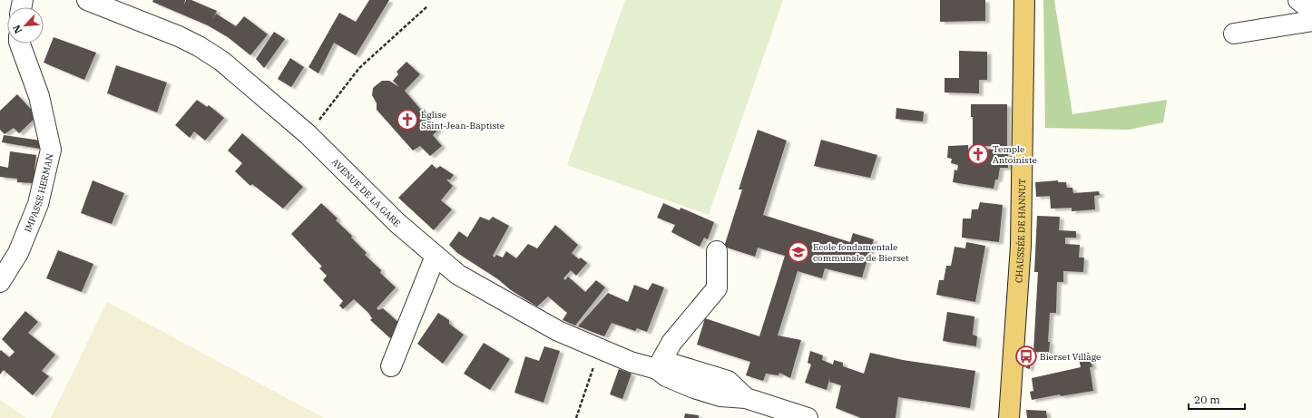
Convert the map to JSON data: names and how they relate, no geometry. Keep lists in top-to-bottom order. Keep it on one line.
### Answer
{"streets":{"main road":["CHAUSSÉE DE HANNUT"],"street":["IMPASSE HERMAN","AVENUE DE LA GARE"]},"places":{"church":["Église Saint-Jean-Baptiste","Temple Antoiniste"],"school or university":["Ecole fondamentale communale de Bierset"],"bus stop":["Bierset Village"]},"scale_bar":"20 m","north":"bottom left"}
